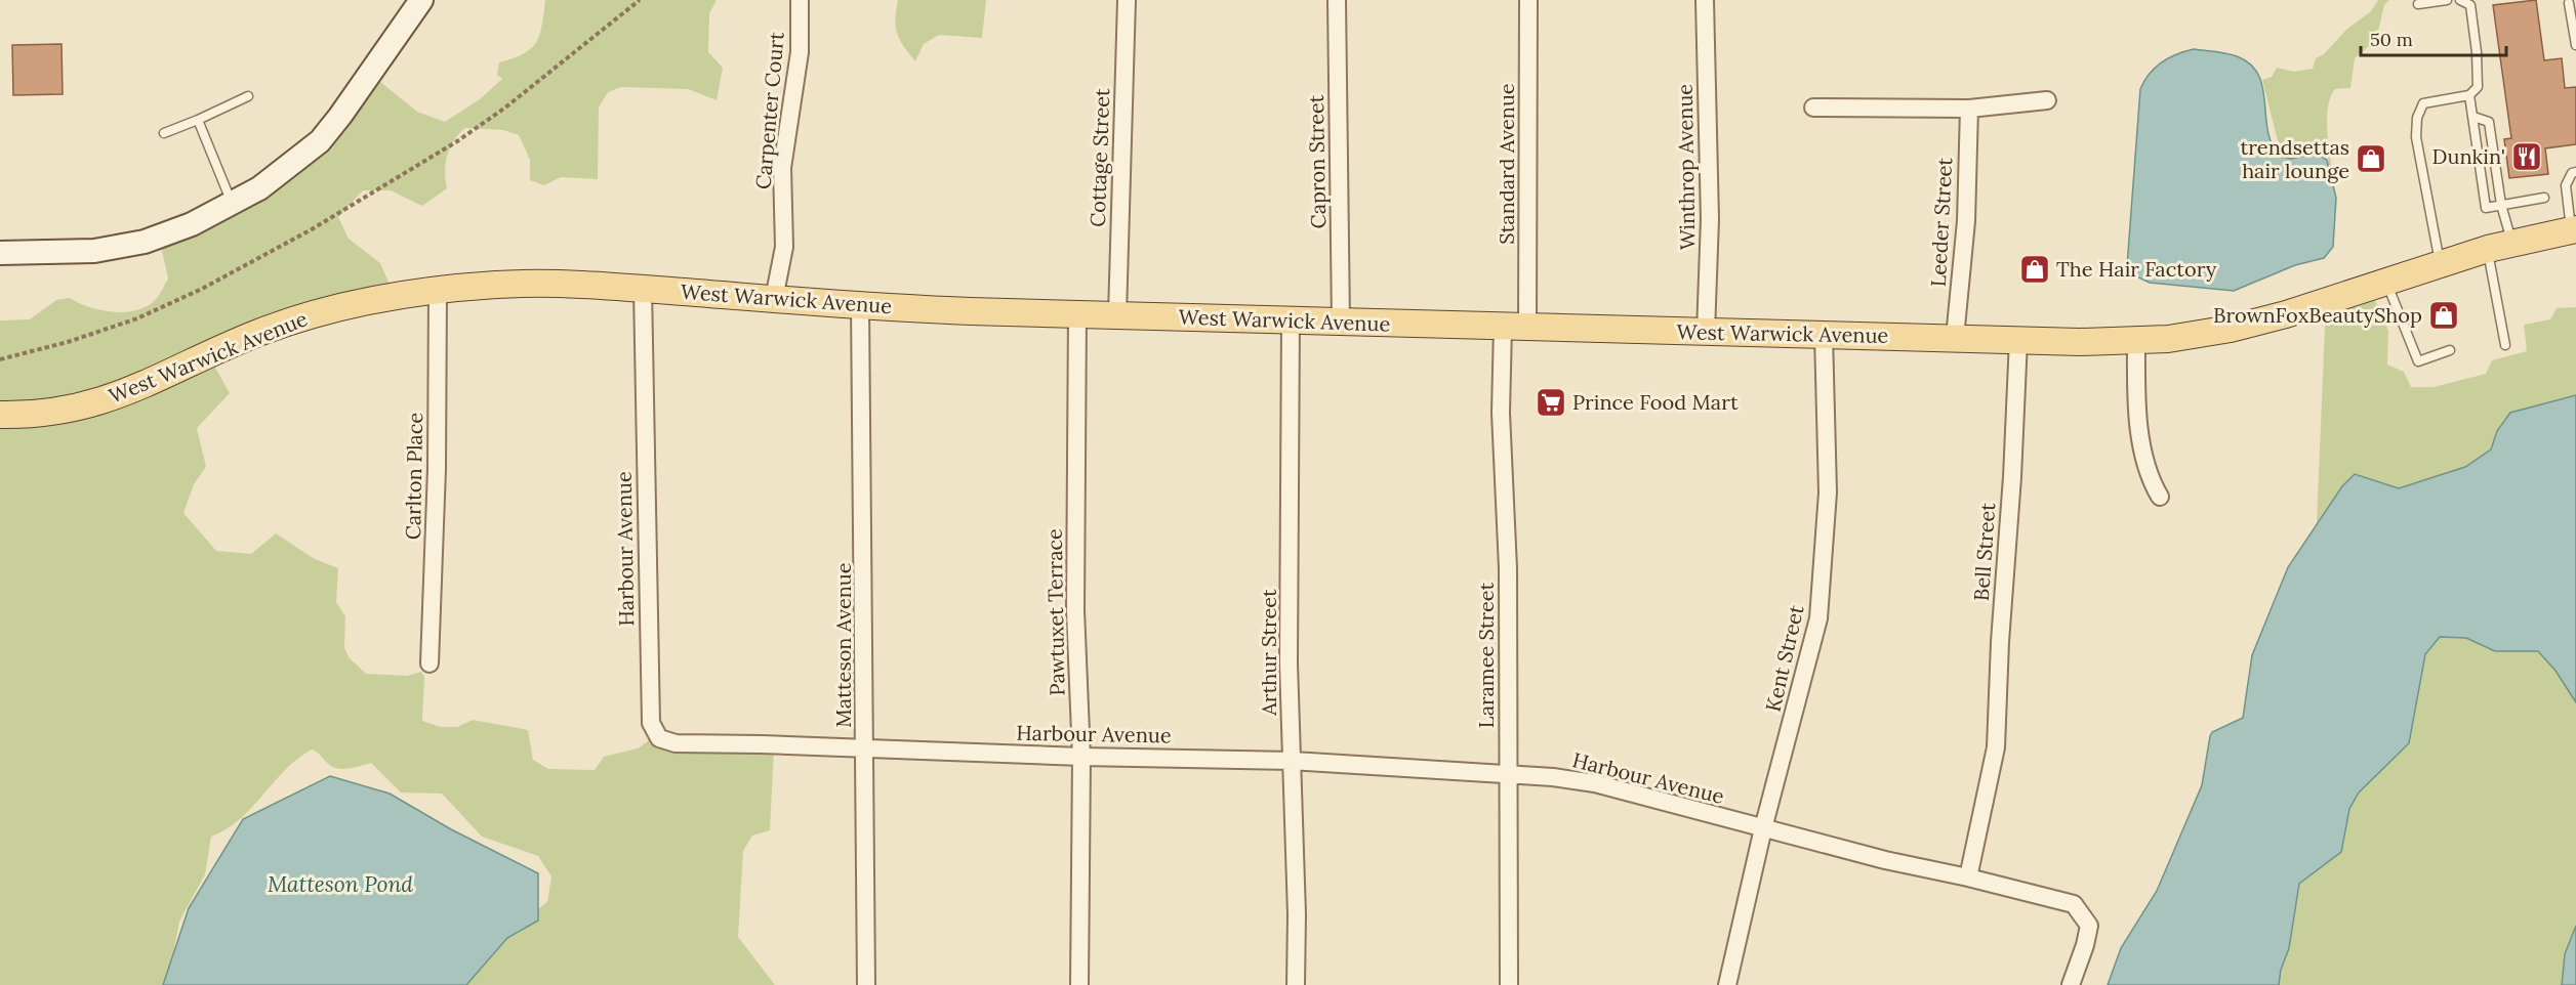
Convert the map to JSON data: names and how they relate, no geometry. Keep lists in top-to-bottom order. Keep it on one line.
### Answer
{"streets":{"main road":["West Warwick Avenue"],"street":["Carpenter Court","Cottage Street","Capron Street","Standard Avenue","Winthrop Avenue","Leeder Street","Carlton Place","Harbour Avenue","Bell Street","Pawtuxet Terrace","Matteson Avenue","Arthur Street","Laramee Street","Kent Street"]},"crossings":[["Carpenter Court","West Warwick Avenue"],["Cottage Street","West Warwick Avenue"],["Capron Street","West Warwick Avenue"],["Standard Avenue","West Warwick Avenue"],["Standard Avenue","Laramee Street"],["Winthrop Avenue","West Warwick Avenue"],["Leeder Street","West Warwick Avenue"],["West Warwick Avenue","Carlton Place"],["West Warwick Avenue","Harbour Avenue"],["West Warwick Avenue","Bell Street"],["West Warwick Avenue","Pawtuxet Terrace"],["West Warwick Avenue","Matteson Avenue"],["West Warwick Avenue","Arthur Street"],["West Warwick Avenue","Laramee Street"],["West Warwick Avenue","Kent Street"],["Harbour Avenue","Bell Street"],["Harbour Avenue","Pawtuxet Terrace"],["Harbour Avenue","Matteson Avenue"],["Harbour Avenue","Arthur Street"],["Harbour Avenue","Laramee Street"],["Harbour Avenue","Kent Street"]],"water":["Matteson Pond"],"places":{"restaurant":["Dunkin'"],"shop":["trendsettas hair lounge","The Hair Factory","BrownFoxBeautyShop"],"supermarket":["Prince Food Mart"]},"scale_bar":"50 m"}
